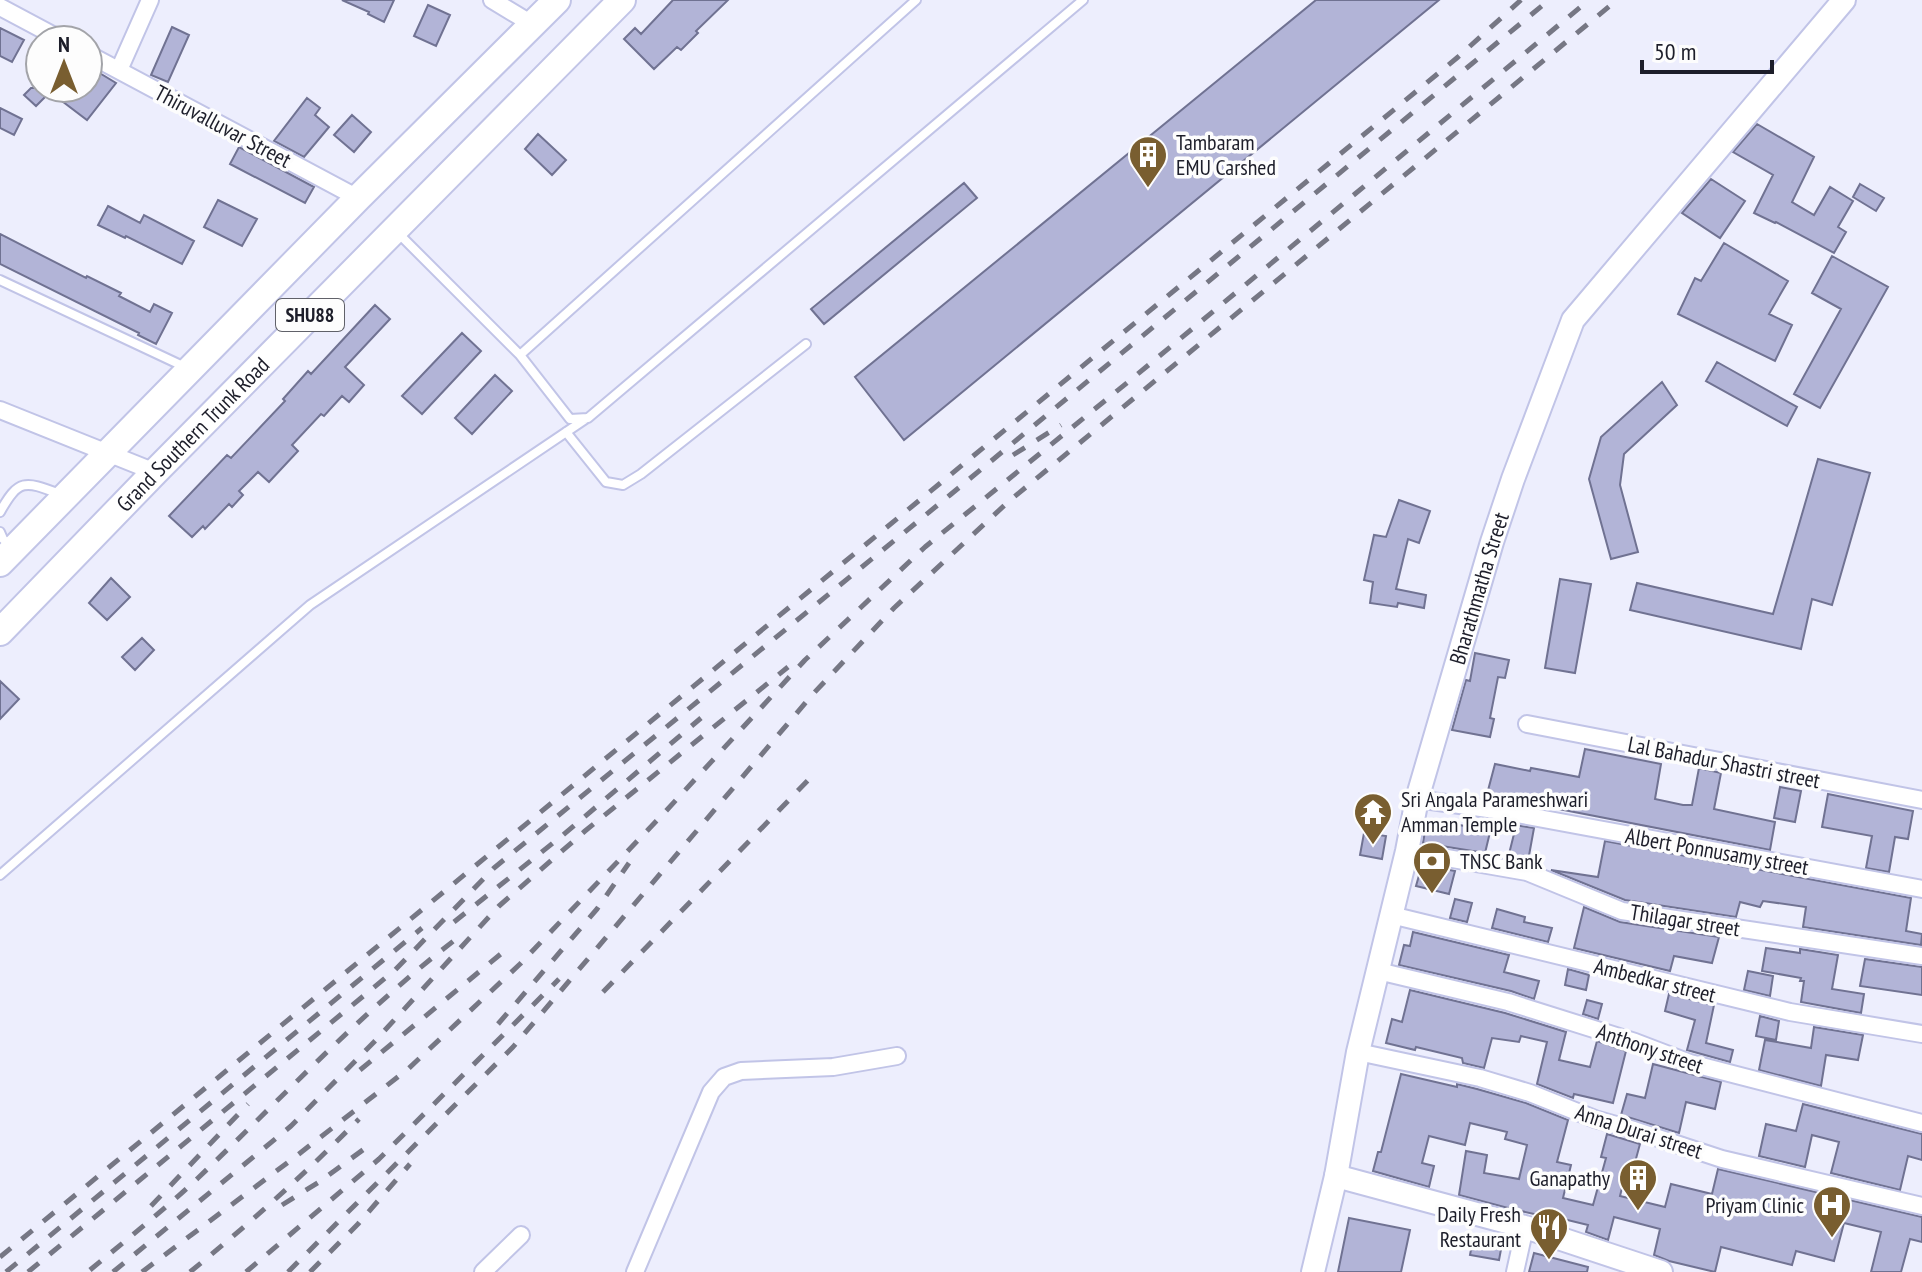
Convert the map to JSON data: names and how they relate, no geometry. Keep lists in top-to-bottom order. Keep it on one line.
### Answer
{"streets":{"main road":["SHU88","Grand Southern Trunk Road"],"street":["Thiruvalluvar Street","Bharathmatha Street","Lal Bahadur Shastri street","Albert Ponnusamy street","Thilagar street","Ambedkar street","Anthony street","Anna Durai street"]},"crossings":[["Thiruvalluvar Street","SHU88"],["Bharathmatha Street","Albert Ponnusamy street"],["Bharathmatha Street","Thilagar street"],["Bharathmatha Street","Ambedkar street"],["Bharathmatha Street","Anthony street"],["Bharathmatha Street","Anna Durai street"]],"places":{"building":["Tambaram EMU Carshed","Ganapathy"],"temple":["Sri Angala Parameshwari Amman Temple"],"bank":["TNSC Bank"],"hospital":["Priyam Clinic"],"restaurant":["Daily Fresh Restaurant"]},"scale_bar":"50 m","north":"top"}
